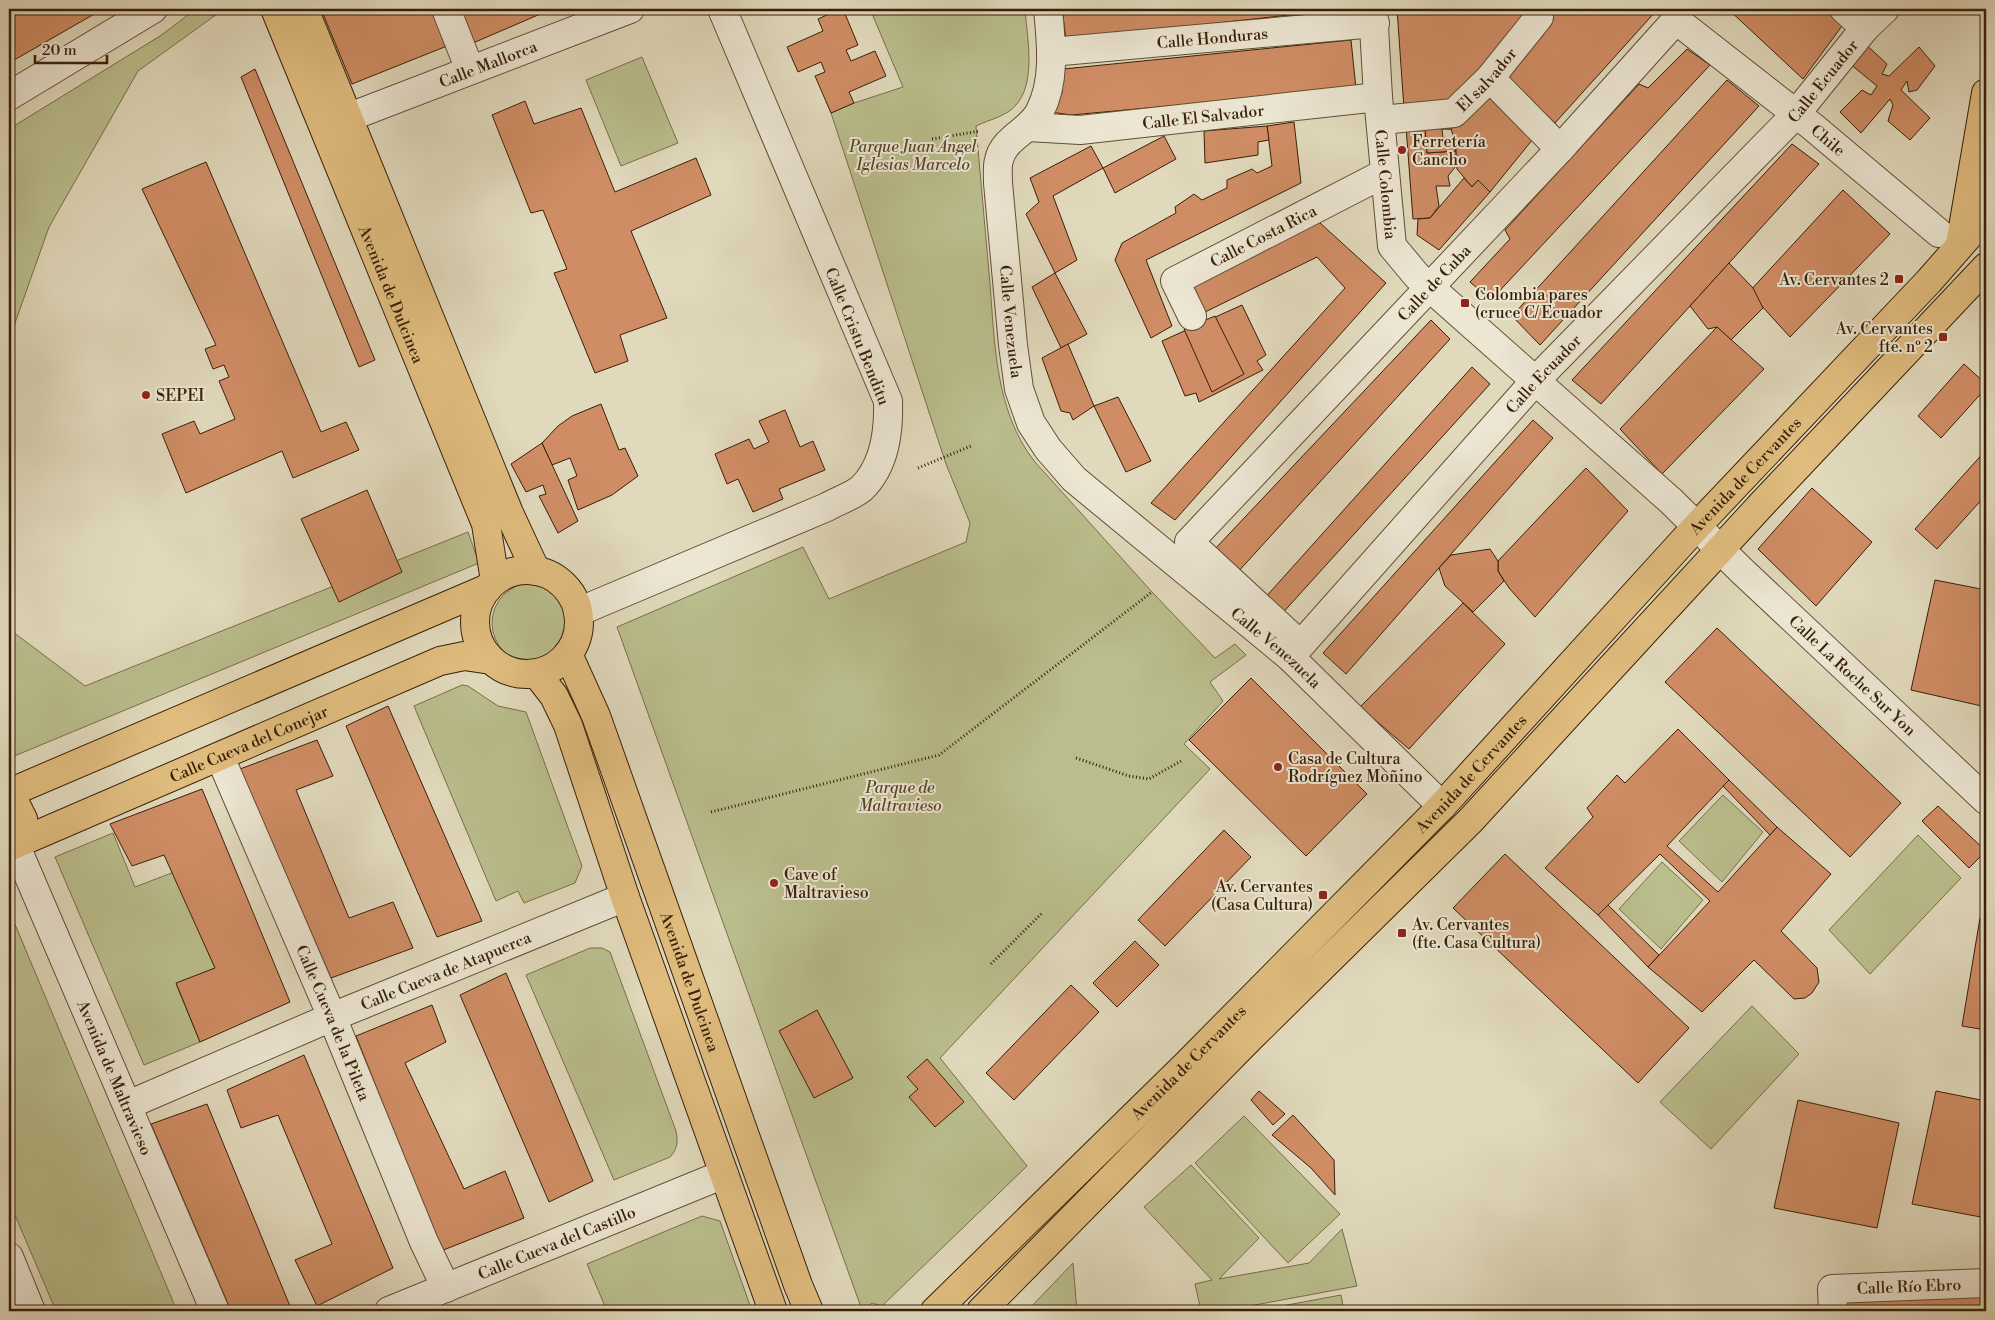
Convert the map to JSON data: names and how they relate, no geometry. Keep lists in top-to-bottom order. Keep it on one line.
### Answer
{"streets":{"main road":["Avenida de Dulcinea","Avenida de Cervantes","Calle Cueva del Conejar"],"street":["Calle Honduras","Calle Mallorca","El salvador","Calle Ecuador","Calle El Salvador","Chile","Calle Colombia","Calle Costa Rica","Calle de Cuba","Calle Venezuela","Calle Cristu Benditu","Calle La Roche Sur Yon","Calle Cueva de Atapuerca","Calle Cueva de la Pileta","Avenida de Maltravieso","Calle Cueva del Castillo","Calle Río Ebro"]},"crossings":[["Calle Honduras","Calle Colombia"],["Calle Honduras","Calle Venezuela"],["Calle Mallorca","Avenida de Dulcinea"],["El salvador","Calle El Salvador"],["El salvador","Calle Colombia"],["Calle Ecuador","Chile"],["Calle Ecuador","Calle Colombia"],["Calle Ecuador","Calle de Cuba"],["Calle Ecuador","Calle Venezuela"],["Calle El Salvador","Calle Colombia"],["Calle El Salvador","Calle Venezuela"],["Chile","Calle de Cuba"],["Chile","Avenida de Cervantes"],["Calle Colombia","Calle Costa Rica"],["Calle Colombia","Calle de Cuba"],["Calle Colombia","Avenida de Cervantes"],["Calle Colombia","Calle La Roche Sur Yon"],["Calle de Cuba","Calle Venezuela"],["Avenida de Dulcinea","Calle Cristu Benditu"],["Avenida de Dulcinea","Calle Cueva del Conejar"],["Avenida de Dulcinea","Calle Cueva de Atapuerca"],["Avenida de Dulcinea","Calle Cueva del Castillo"],["Calle Venezuela","Avenida de Cervantes"],["Calle Cristu Benditu","Calle Cueva del Conejar"],["Avenida de Cervantes","Calle La Roche Sur Yon"],["Calle Cueva del Conejar","Calle Cueva de la Pileta"],["Calle Cueva del Conejar","Avenida de Maltravieso"],["Calle Cueva de Atapuerca","Calle Cueva de la Pileta"],["Calle Cueva de Atapuerca","Avenida de Maltravieso"],["Calle Cueva de la Pileta","Calle Cueva del Castillo"]],"parks":["Parque Juan Ángel Iglesias Marcelo","Parque de Maltravieso"],"places":{"other":["Ferretería Cancho","SEPEI","Casa de Cultura Rodríguez Moñino","Cave of Maltravieso"],"transit":["Av. Cervantes 2","Colombia pares (cruce C/ Ecuador","Av. Cervantes fte. nº 2","Av. Cervantes (Casa Cultura)","Av. Cervantes (fte. Casa Cultura)"]},"scale_bar":"20 m"}
